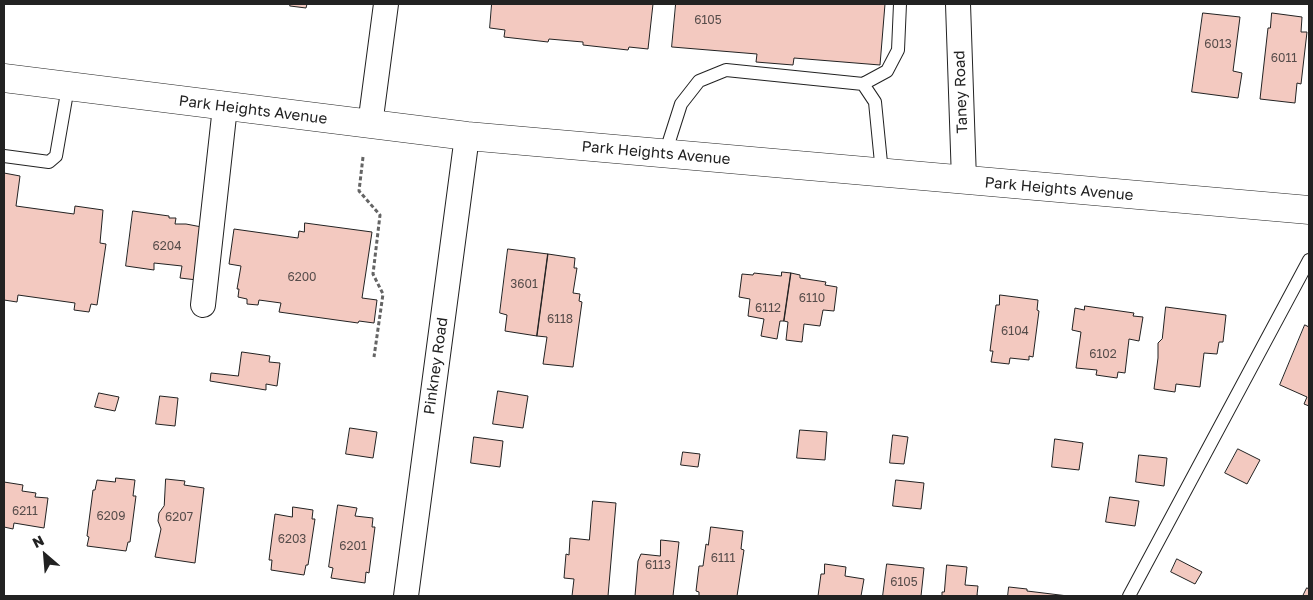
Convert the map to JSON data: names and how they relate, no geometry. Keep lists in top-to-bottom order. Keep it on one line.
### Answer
{"streets":{"main road":["Park Heights Avenue"],"street":["Taney Road","Pinkney Road"]},"crossings":[["Taney Road","Park Heights Avenue"],["Park Heights Avenue","Pinkney Road"]],"house_numbers":["6105","6013","6011","6204","6200","3601","6110","6112","6118","6104","6102","6211","6209","6207","6203","6201","6111","6113","6105"],"north":"top left"}
